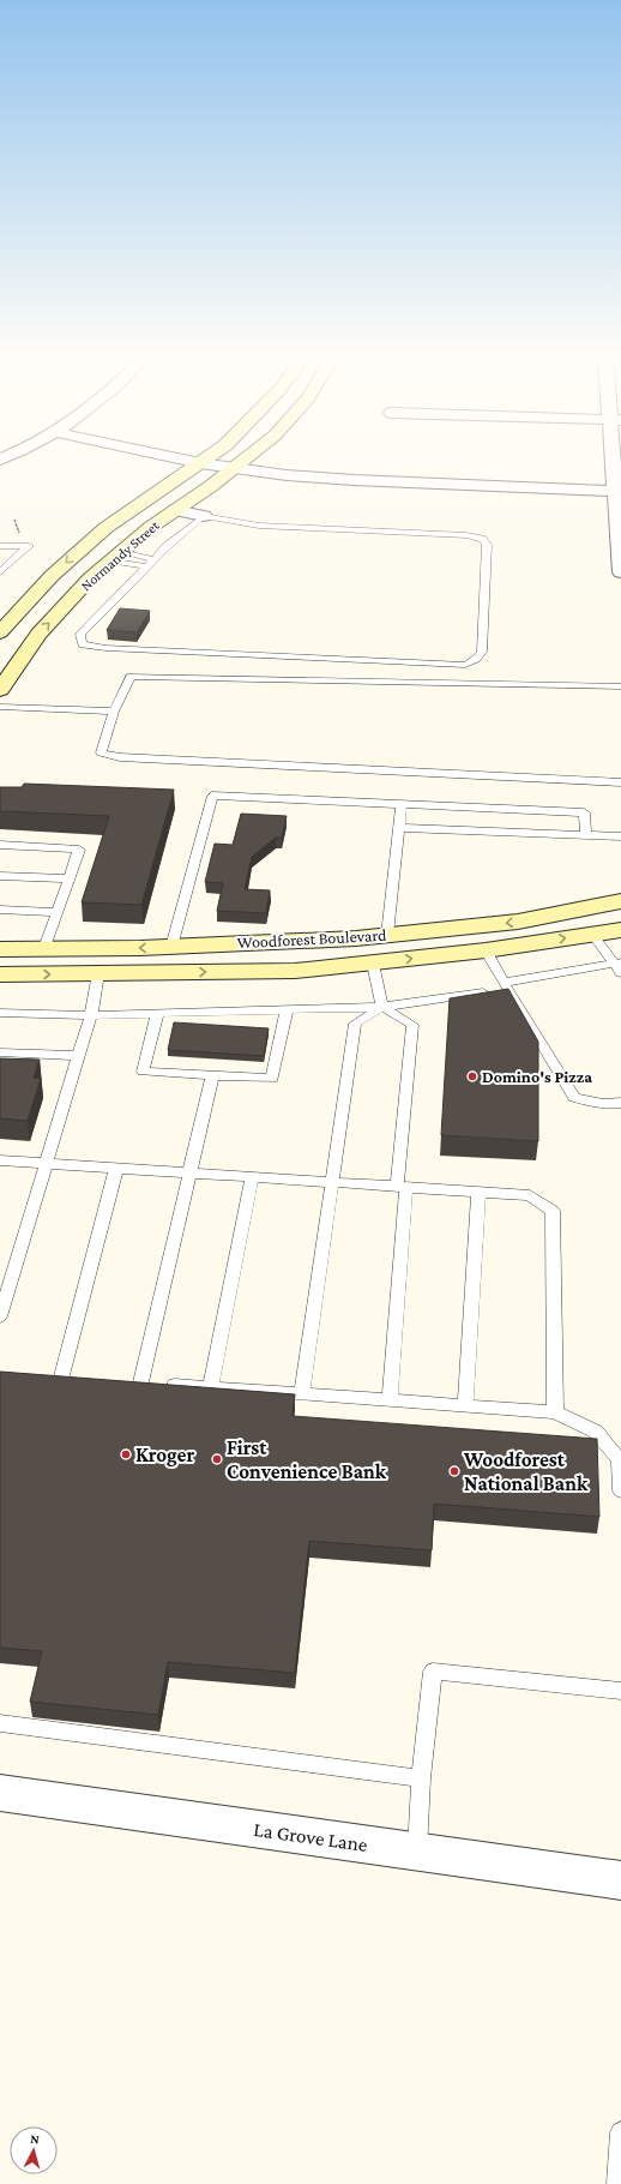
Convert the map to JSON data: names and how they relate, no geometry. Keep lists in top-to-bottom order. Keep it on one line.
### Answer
{"streets":{"main road":["Normandy Street","Woodforest Boulevard"],"street":["La Grove Lane"]},"places":["Domino's Pizza","Kroger","First Convenience Bank","Woodforest National Bank"],"north":"top"}
